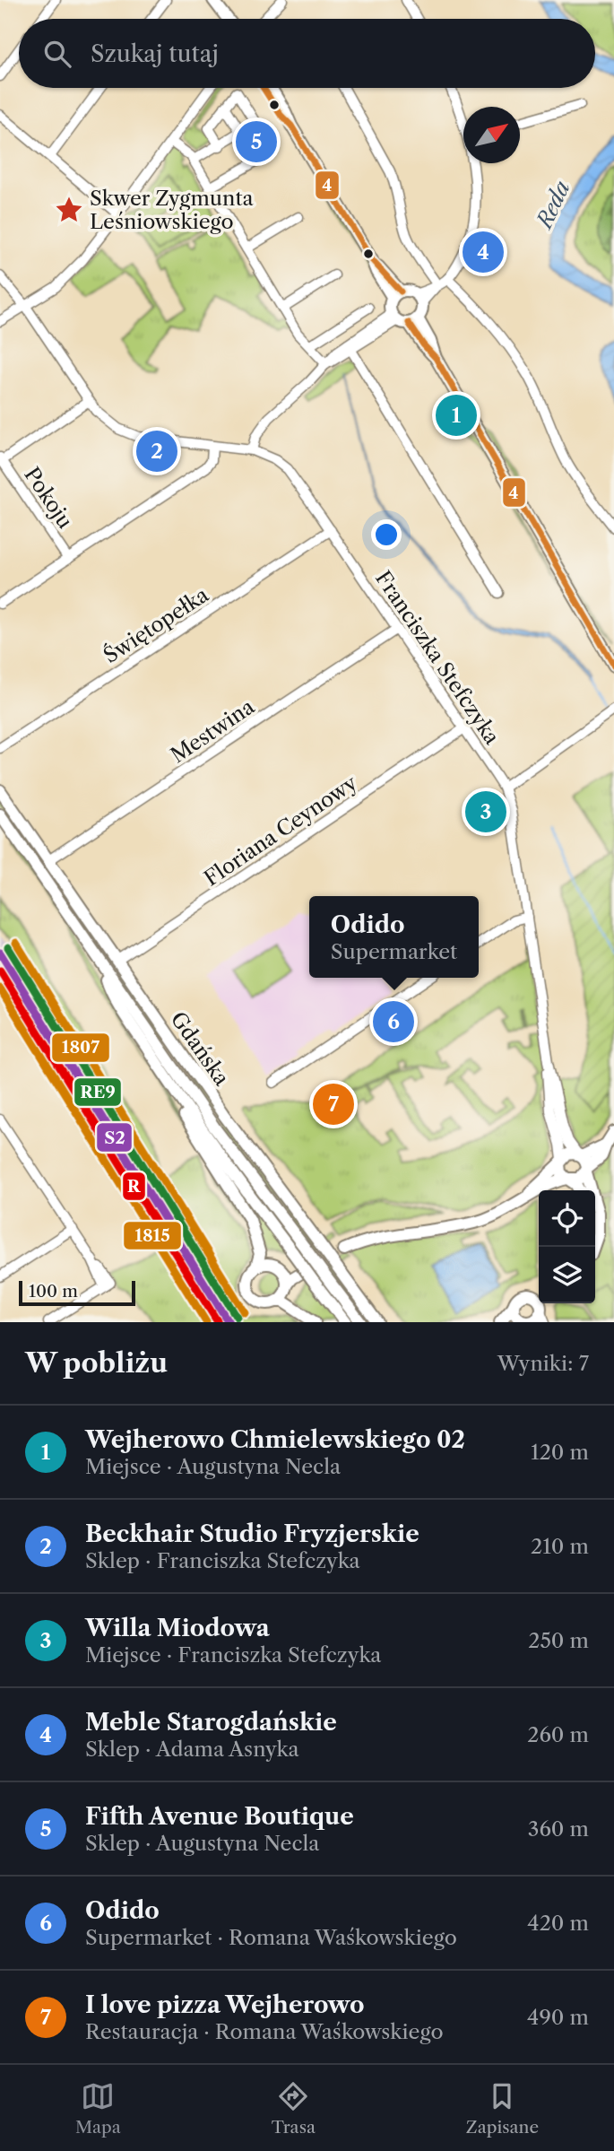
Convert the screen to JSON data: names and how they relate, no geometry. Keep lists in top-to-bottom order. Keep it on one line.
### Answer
{"streets":{"main road":["Gdańska"],"street":["Pokoju","Świętopełka","Franciszka Stefczyka","Mestwina","Floriana Ceynowy"]},"crossings":[["Świętopełka","Franciszka Stefczyka"],["Franciszka Stefczyka","Mestwina"],["Franciszka Stefczyka","Floriana Ceynowy"],["Mestwina","Gdańska"],["Floriana Ceynowy","Gdańska"]],"water":["Reda"],"places":{"place":["Skwer Zygmunta Leśniowskiego"]},"lines":["transit line 4","transit line 1807","transit line RE9","transit line S2","transit line R","transit line 1815"],"scale_bar":"100 m","north":"top right","page":{"search":"Szukaj tutaj","pins":["5","4","1","2","3","6","7"],"popup":["Odido","Supermarket"],"scale":"100 m","heading":["W pobliżu","Wyniki: 7"],"list":[{"mark":"1","name":"Wejherowo Chmielewskiego 02","note":"Miejsce · Augustyna Necla","value":"120 m"},{"mark":"2","name":"Beckhair Studio Fryzjerskie","note":"Sklep · Franciszka Stefczyka","value":"210 m"},{"mark":"3","name":"Willa Miodowa","note":"Miejsce · Franciszka Stefczyka","value":"250 m"},{"mark":"4","name":"Meble Starogdańskie","note":"Sklep · Adama Asnyka","value":"260 m"},{"mark":"5","name":"Fifth Avenue Boutique","note":"Sklep · Augustyna Necla","value":"360 m"},{"mark":"6","name":"Odido","note":"Supermarket · Romana Waśkowskiego","value":"420 m"},{"mark":"7","name":"I love pizza Wejherowo","note":"Restauracja · Romana Waśkowskiego","value":"490 m"}],"nav":["Mapa","Trasa","Zapisane"]}}
